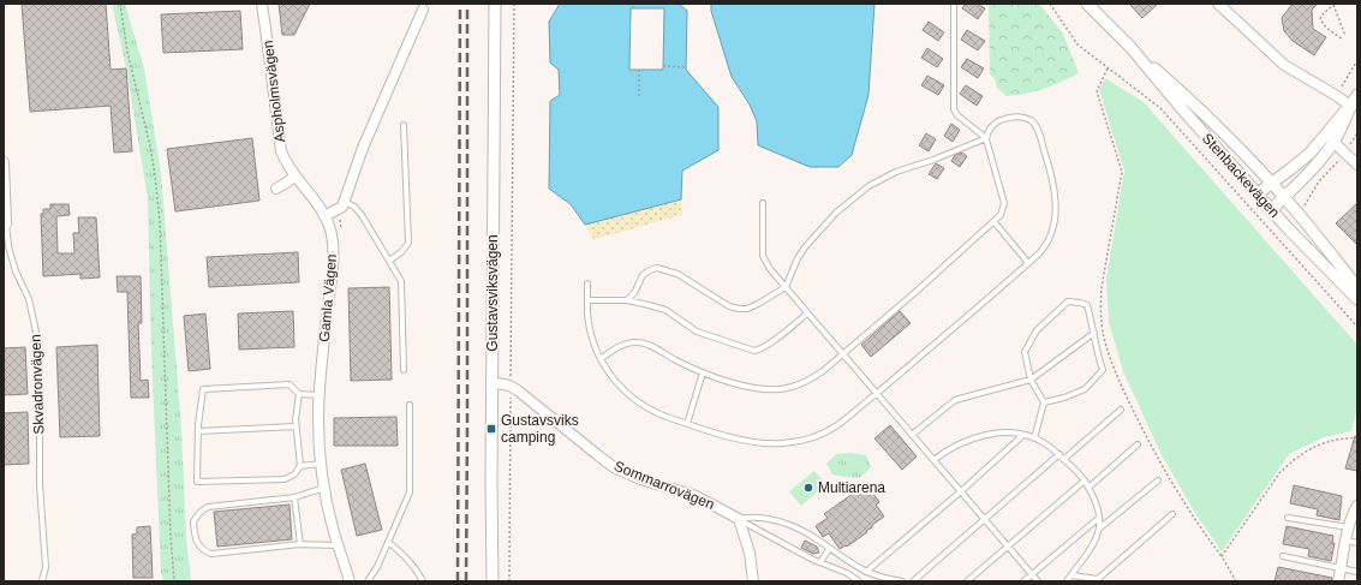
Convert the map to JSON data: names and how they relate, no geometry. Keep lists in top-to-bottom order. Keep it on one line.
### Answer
{"streets":{"street":["Aspholmsvägen","Stenbackevägen","Gustavsviksvägen","Gamla Vägen","Skvadronvägen","Sommarrovägen"]},"crossings":[["Aspholmsvägen","Gamla Vägen"],["Gustavsviksvägen","Sommarrovägen"]],"places":{"transit":["Gustavsviks camping"],"other":["Multiarena"]}}
